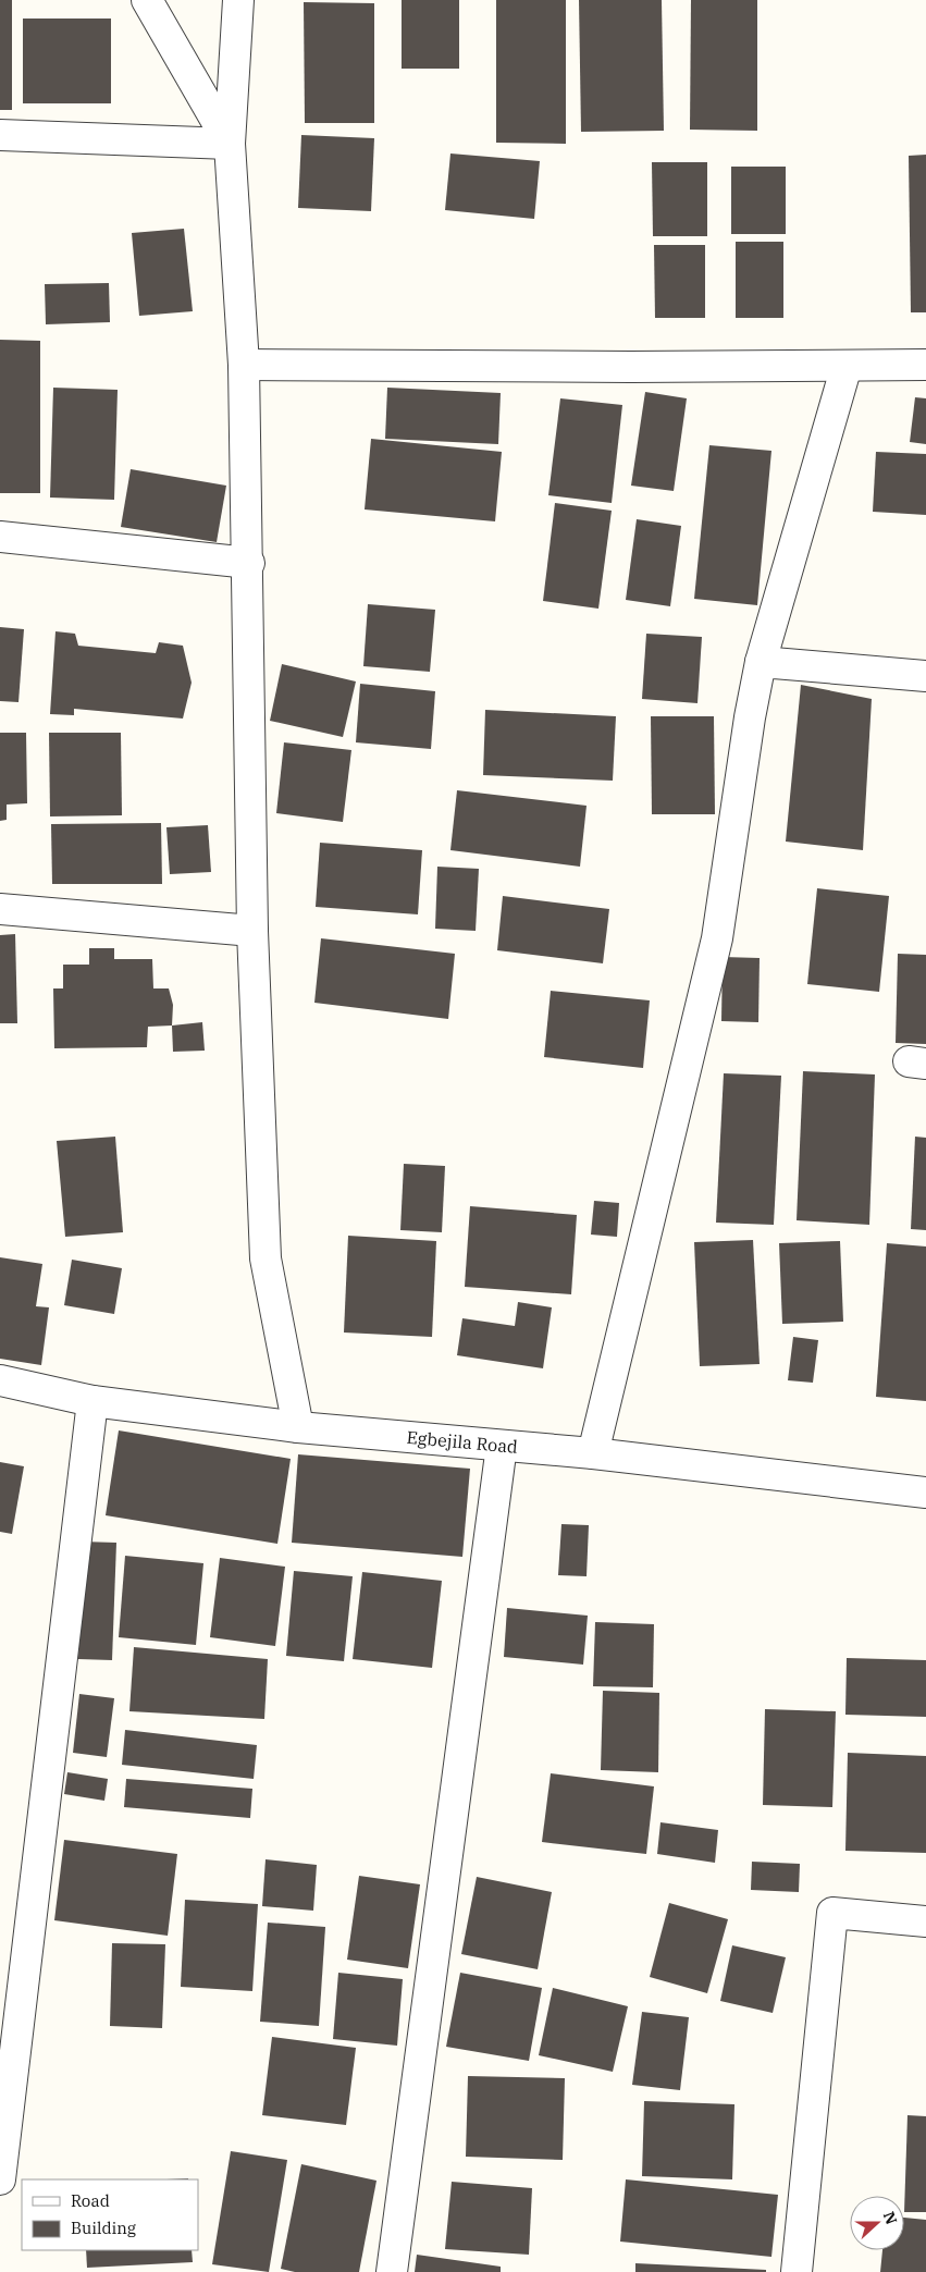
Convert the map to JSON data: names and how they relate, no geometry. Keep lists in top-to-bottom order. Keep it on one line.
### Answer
{"streets":{"street":["Egbejila Road"]},"legend":["Road","Building"],"north":"right"}
